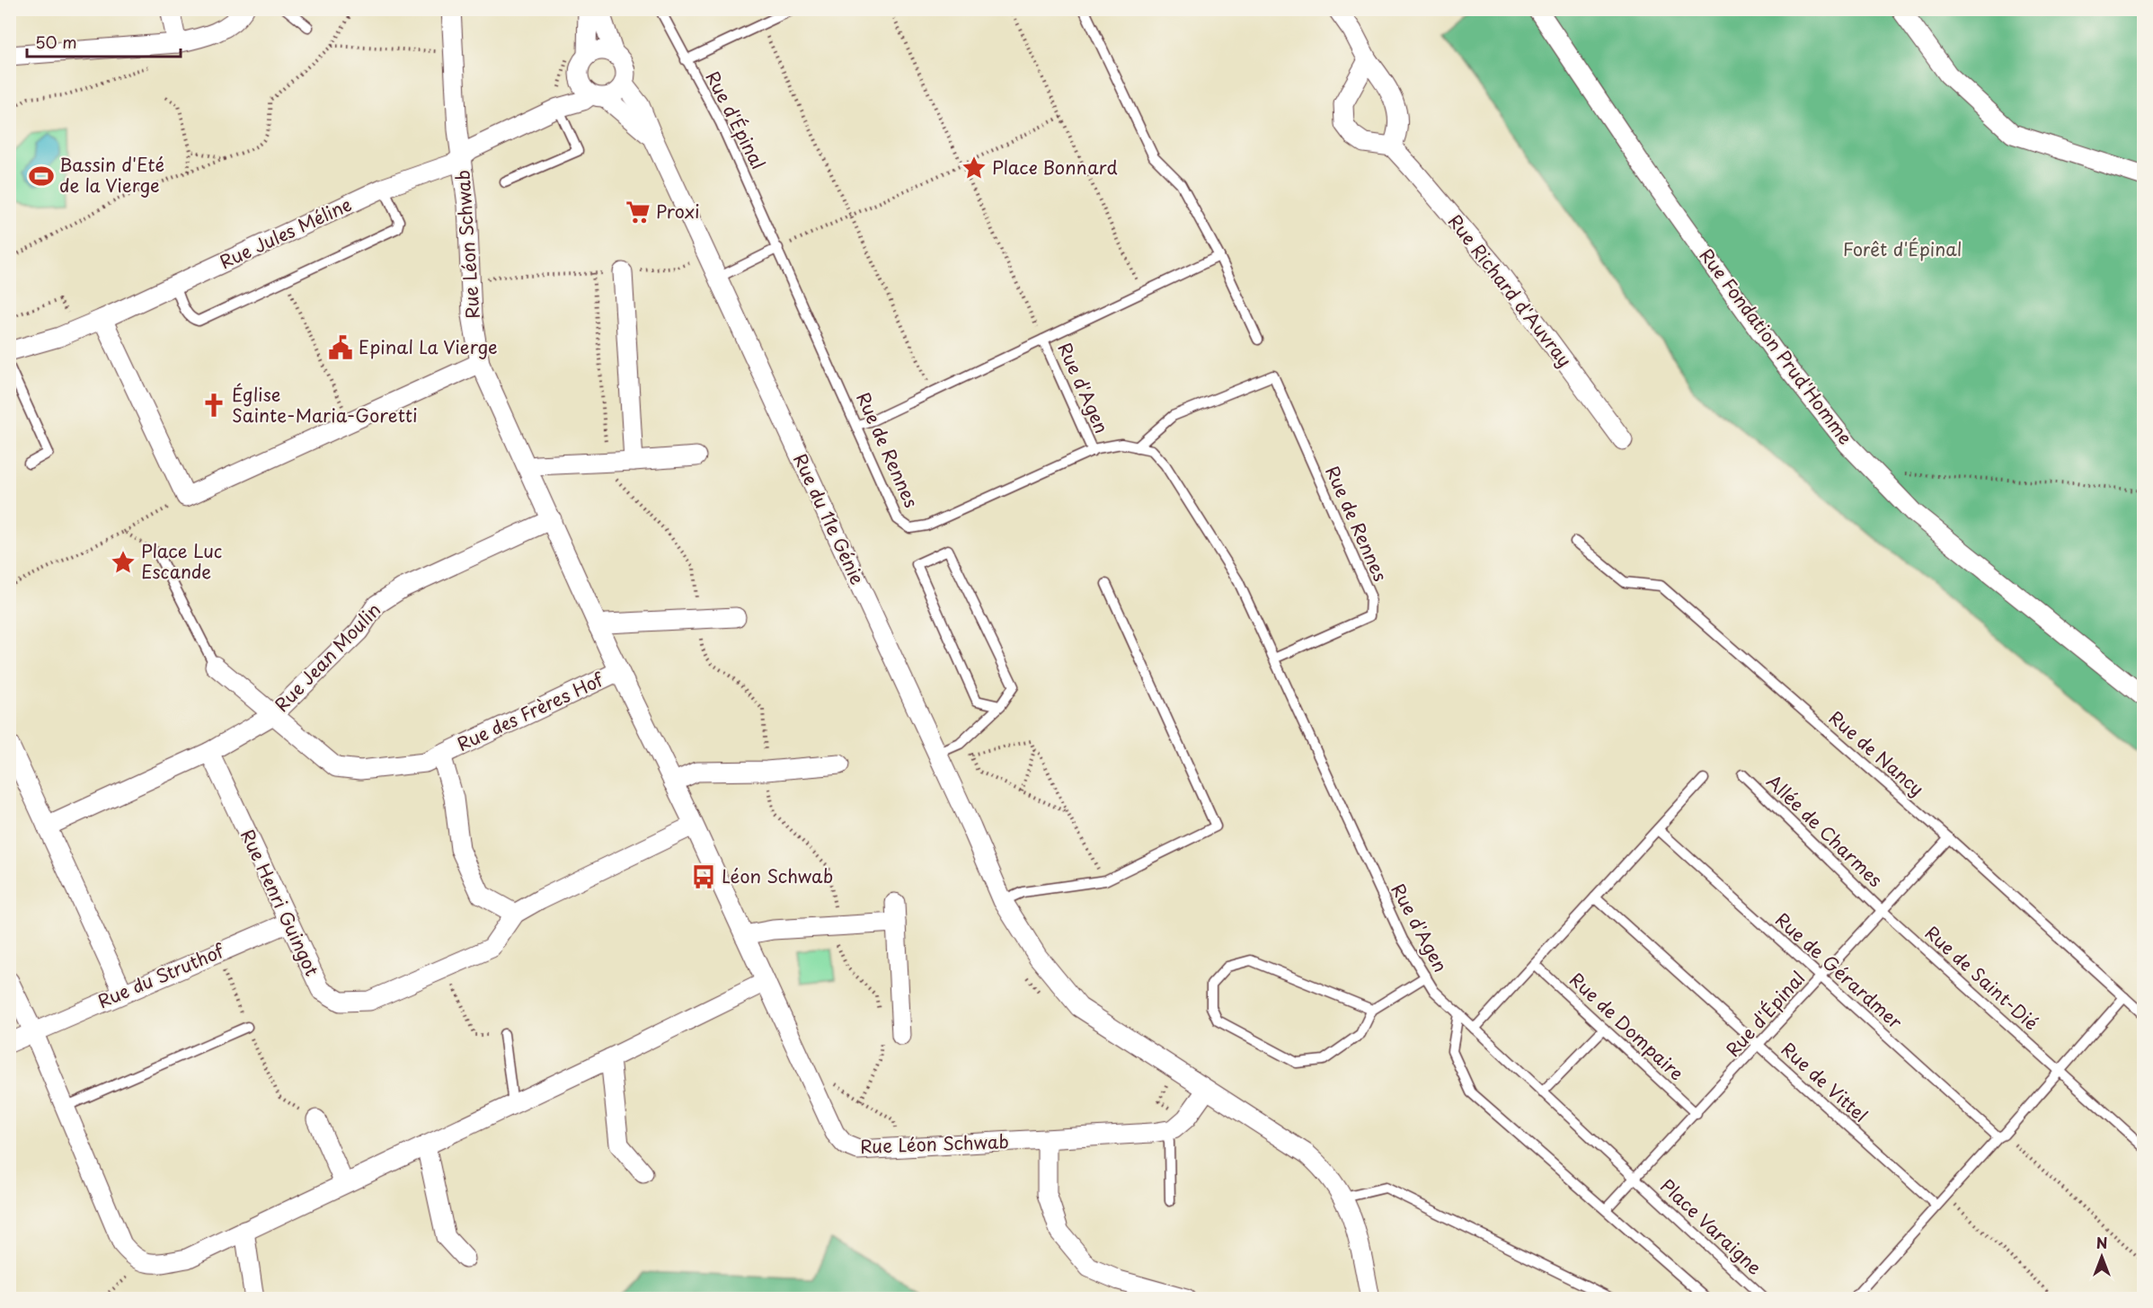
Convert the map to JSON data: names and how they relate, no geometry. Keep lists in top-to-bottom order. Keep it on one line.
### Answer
{"streets":{"street":["Rue Jules Méline","Rue Léon Schwab","Rue Richard d'Auvray","Rue Fondation Prud'Homme","Rue du 11e Génie","Rue Jean Moulin","Rue des Frères Hof","Rue Henri Guingot","Rue du Struthof"],"lane":["Rue d'Épinal","Rue d'Agen","Rue de Rennes","Rue de Nancy","Allée de Charmes","Rue de Gérardmer","Rue de Saint-Dié","Rue de Dompaire","Rue de Vittel","Place Varaigne"]},"crossings":[["Rue d'Épinal","Rue d'Agen"],["Rue d'Épinal","Rue de Rennes"],["Rue d'Épinal","Rue de Nancy"],["Rue d'Épinal","Allée de Charmes"],["Rue d'Épinal","Rue de Gérardmer"],["Rue d'Épinal","Rue de Saint-Dié"],["Rue d'Épinal","Rue de Dompaire"],["Rue d'Épinal","Rue de Vittel"],["Rue d'Épinal","Place Varaigne"],["Rue Jules Méline","Rue Léon Schwab"],["Rue Jules Méline","Rue du 11e Génie"],["Rue Léon Schwab","Rue du 11e Génie"],["Rue Léon Schwab","Rue Jean Moulin"],["Rue Léon Schwab","Rue des Frères Hof"],["Rue Léon Schwab","Rue Henri Guingot"],["Rue d'Agen","Rue de Rennes"],["Rue d'Agen","Place Varaigne"],["Rue Jean Moulin","Rue des Frères Hof"],["Rue Jean Moulin","Rue Henri Guingot"],["Rue des Frères Hof","Rue Henri Guingot"],["Allée de Charmes","Rue de Saint-Dié"],["Rue Henri Guingot","Rue du Struthof"]],"parks":["Forêt d'Épinal"],"places":{"place":["Place Bonnard","Place Luc Escande"],"sports":["Bassin d'Eté de la Vierge"],"supermarket":["Proxi"],"public building":["Epinal La Vierge"],"church":["Église Sainte-Maria-Goretti"],"bus stop":["Léon Schwab"]},"scale_bar":"50 m","north":"top"}
